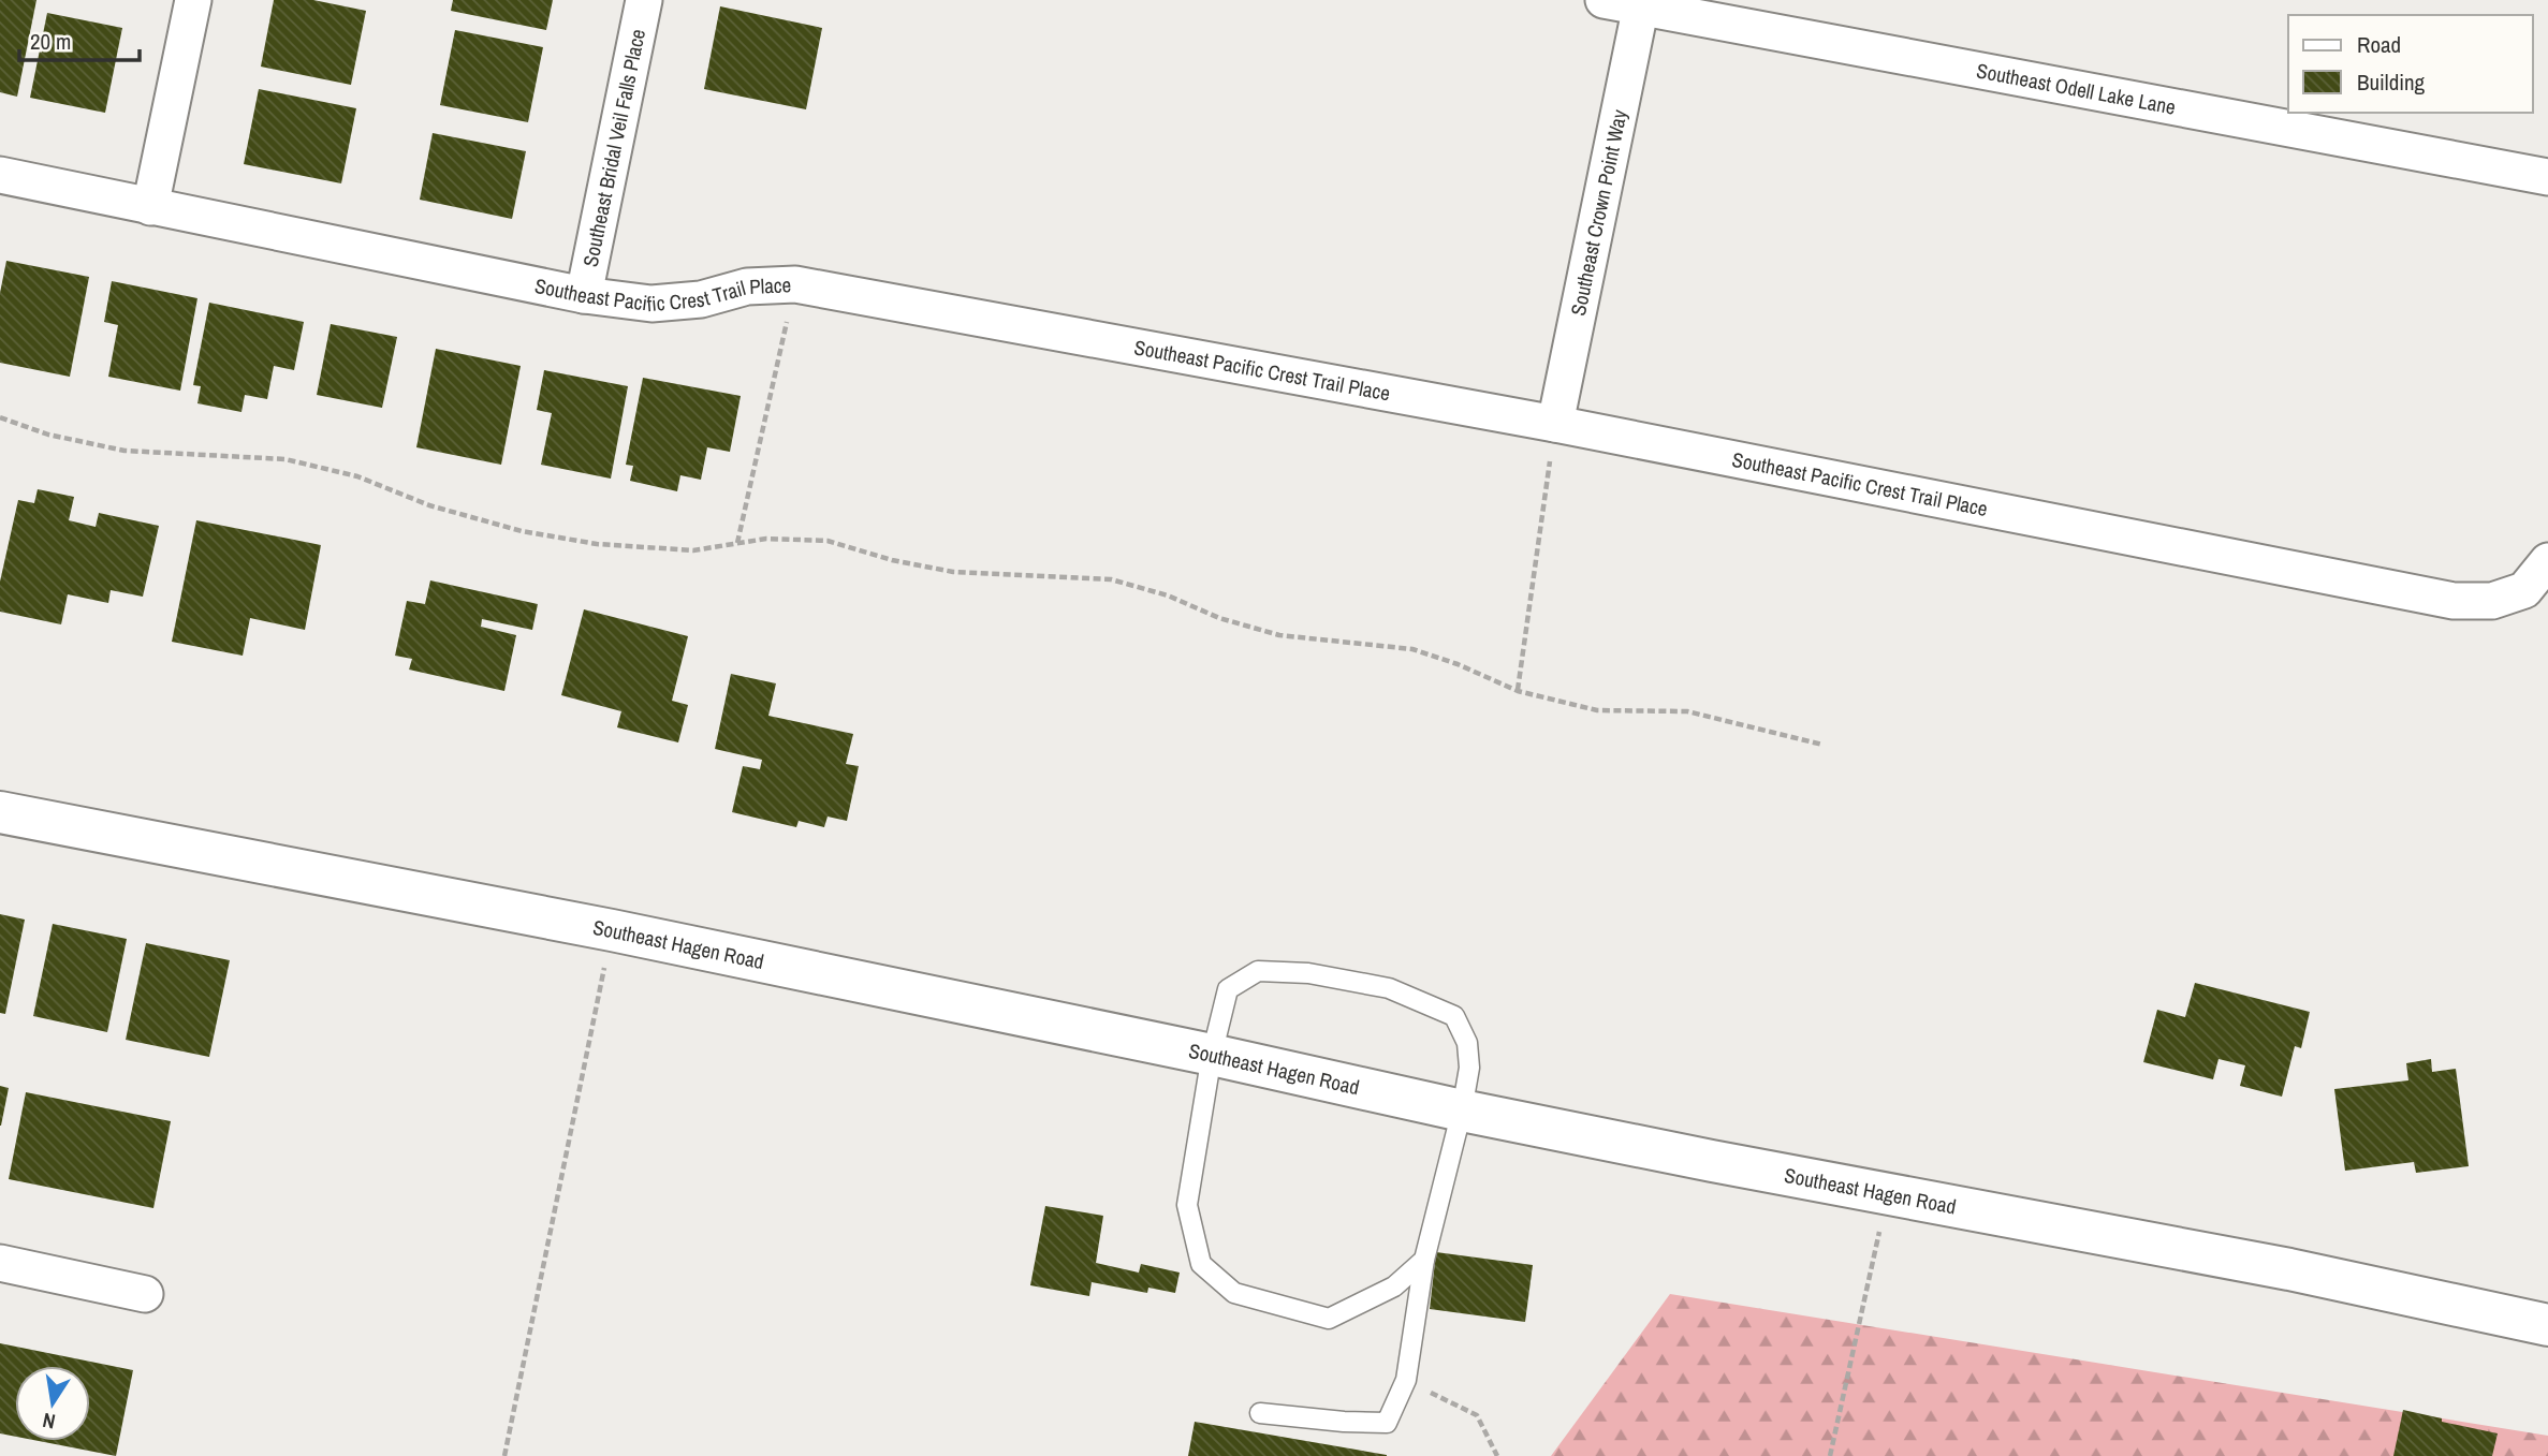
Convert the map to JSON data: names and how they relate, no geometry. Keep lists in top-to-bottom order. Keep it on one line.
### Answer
{"streets":{"street":["Southeast Odell Lake Lane","Southeast Bridal Veil Falls Place","Southeast Crown Point Way","Southeast Pacific Crest Trail Place","Southeast Hagen Road"]},"crossings":[["Southeast Odell Lake Lane","Southeast Crown Point Way"],["Southeast Bridal Veil Falls Place","Southeast Pacific Crest Trail Place"],["Southeast Crown Point Way","Southeast Pacific Crest Trail Place"]],"legend":["Road","Building"],"scale_bar":"20 m","north":"bottom"}
